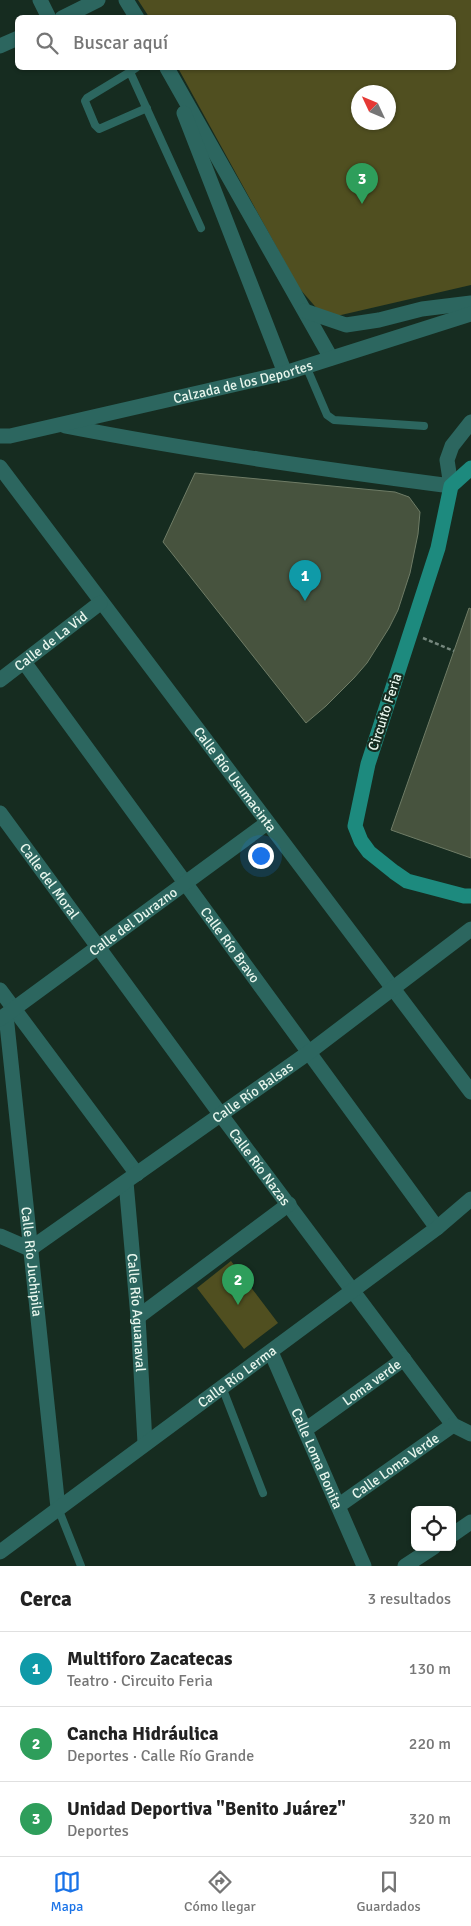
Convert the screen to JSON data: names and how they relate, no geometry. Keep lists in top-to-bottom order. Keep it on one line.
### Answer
{"streets":{"street":["Calzada de los Deportes","Calle de La Vid","Circuito Feria","Calle Río Usumacinta","Calle del Moral","Calle del Durazno","Calle Río Bravo","Calle Río Balsas","Calle Río Nazas","Calle Río Juchipila","Calle Río Aguanaval","Calle Río Lerma","Loma verde","Calle Loma Bonita","Calle Loma Verde"]},"crossings":[["Calle de La Vid","Calle Río Usumacinta"],["Calle de La Vid","Calle Río Bravo"],["Calle Río Usumacinta","Calle del Durazno"],["Calle Río Usumacinta","Calle Río Balsas"],["Calle del Moral","Calle del Durazno"],["Calle del Moral","Calle Río Nazas"],["Calle del Durazno","Calle Río Bravo"],["Calle del Durazno","Calle Río Nazas"],["Calle del Durazno","Calle Río Juchipila"],["Calle Río Bravo","Calle Río Balsas"],["Calle Río Bravo","Calle Río Lerma"],["Calle Río Balsas","Calle Río Nazas"],["Calle Río Balsas","Calle Río Juchipila"],["Calle Río Balsas","Calle Río Aguanaval"],["Calle Río Nazas","Calle Río Lerma"],["Calle Río Nazas","Loma verde"],["Calle Río Juchipila","Calle Río Lerma"],["Calle Río Aguanaval","Calle Río Lerma"],["Calle Río Lerma","Calle Loma Bonita"],["Loma verde","Calle Loma Bonita"],["Loma verde","Calle Loma Verde"],["Calle Loma Bonita","Calle Loma Verde"]],"north":"top left","page":{"search":"Buscar aquí","pins":["3","1","2"],"heading":["Cerca","3 resultados"],"list":[{"mark":"1","name":"Multiforo Zacatecas","note":"Teatro · Circuito Feria","value":"130 m"},{"mark":"2","name":"Cancha Hidráulica","note":"Deportes · Calle Río Grande","value":"220 m"},{"mark":"3","name":"Unidad Deportiva \"Benito Juárez\"","note":"Deportes","value":"320 m"}],"nav":["Mapa","Cómo llegar","Guardados"]}}
